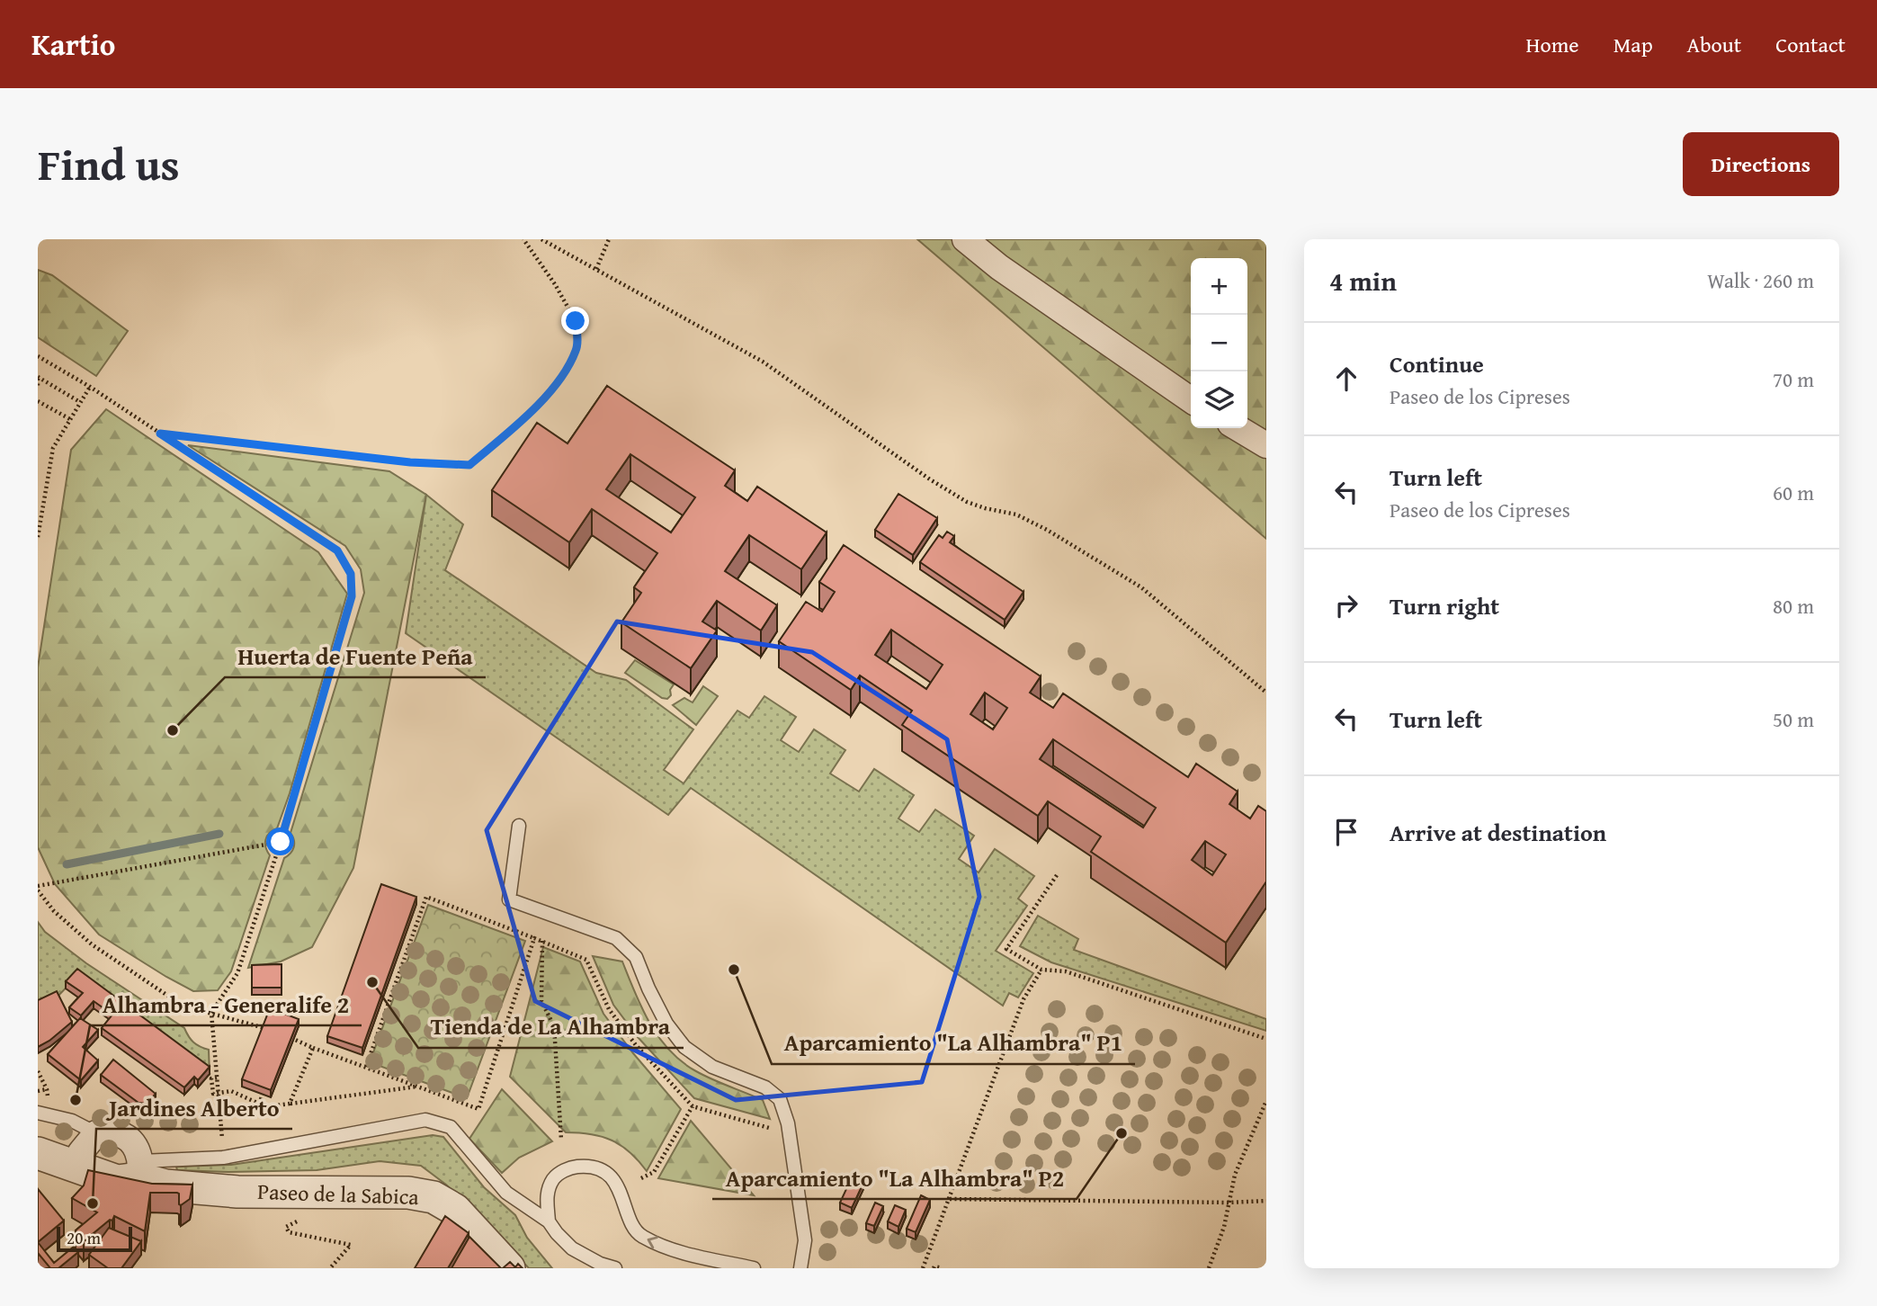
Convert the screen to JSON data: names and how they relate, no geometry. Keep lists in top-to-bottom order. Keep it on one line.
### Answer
{"streets":{"street":["Paseo de la Sabica"]},"places":["Huerta de Fuente Peña","Aparcamiento \"La Alhambra\" P1","Tienda de La Alhambra","Alhambra - Generalife 2","Aparcamiento \"La Alhambra\" P2","Jardines Alberto"],"scale_bar":"20 m","page":{"header":"Kartio","nav":["Home","Map","About","Contact"],"title":"Find us","buttons":"Directions","heading":["4 min","Walk · 260 m"],"map_buttons":["+","−"],"list":[["Continue","Paseo de los Cipreses","70 m"],["Turn left","Paseo de los Cipreses","60 m"],["Turn right","80 m"],["Turn left","50 m"],"Arrive at destination"],"scale":"20 m"}}
